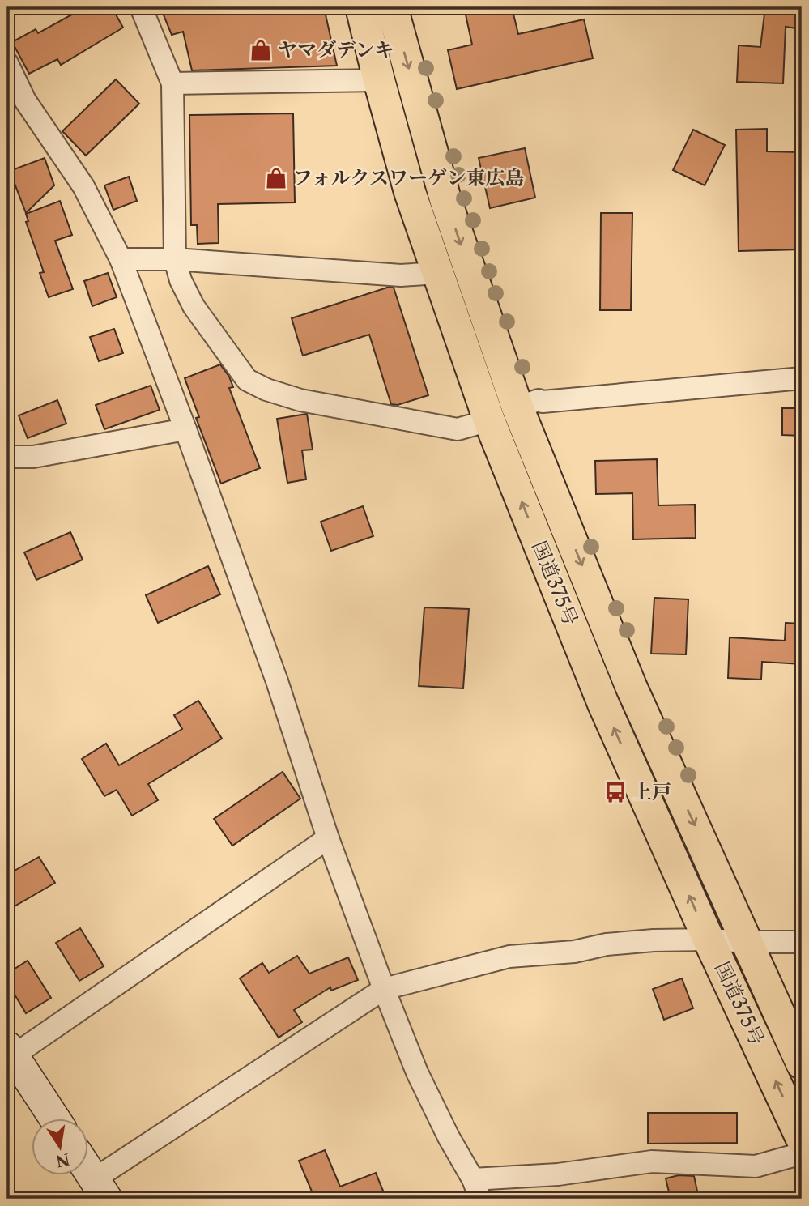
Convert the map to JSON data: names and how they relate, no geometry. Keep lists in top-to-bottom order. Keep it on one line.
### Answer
{"streets":{"highway":["国道375号"]},"places":{"shop":["ヤマダデンキ","フォルクスワーゲン東広島"],"bus stop":["上戸"]},"north":"bottom"}
